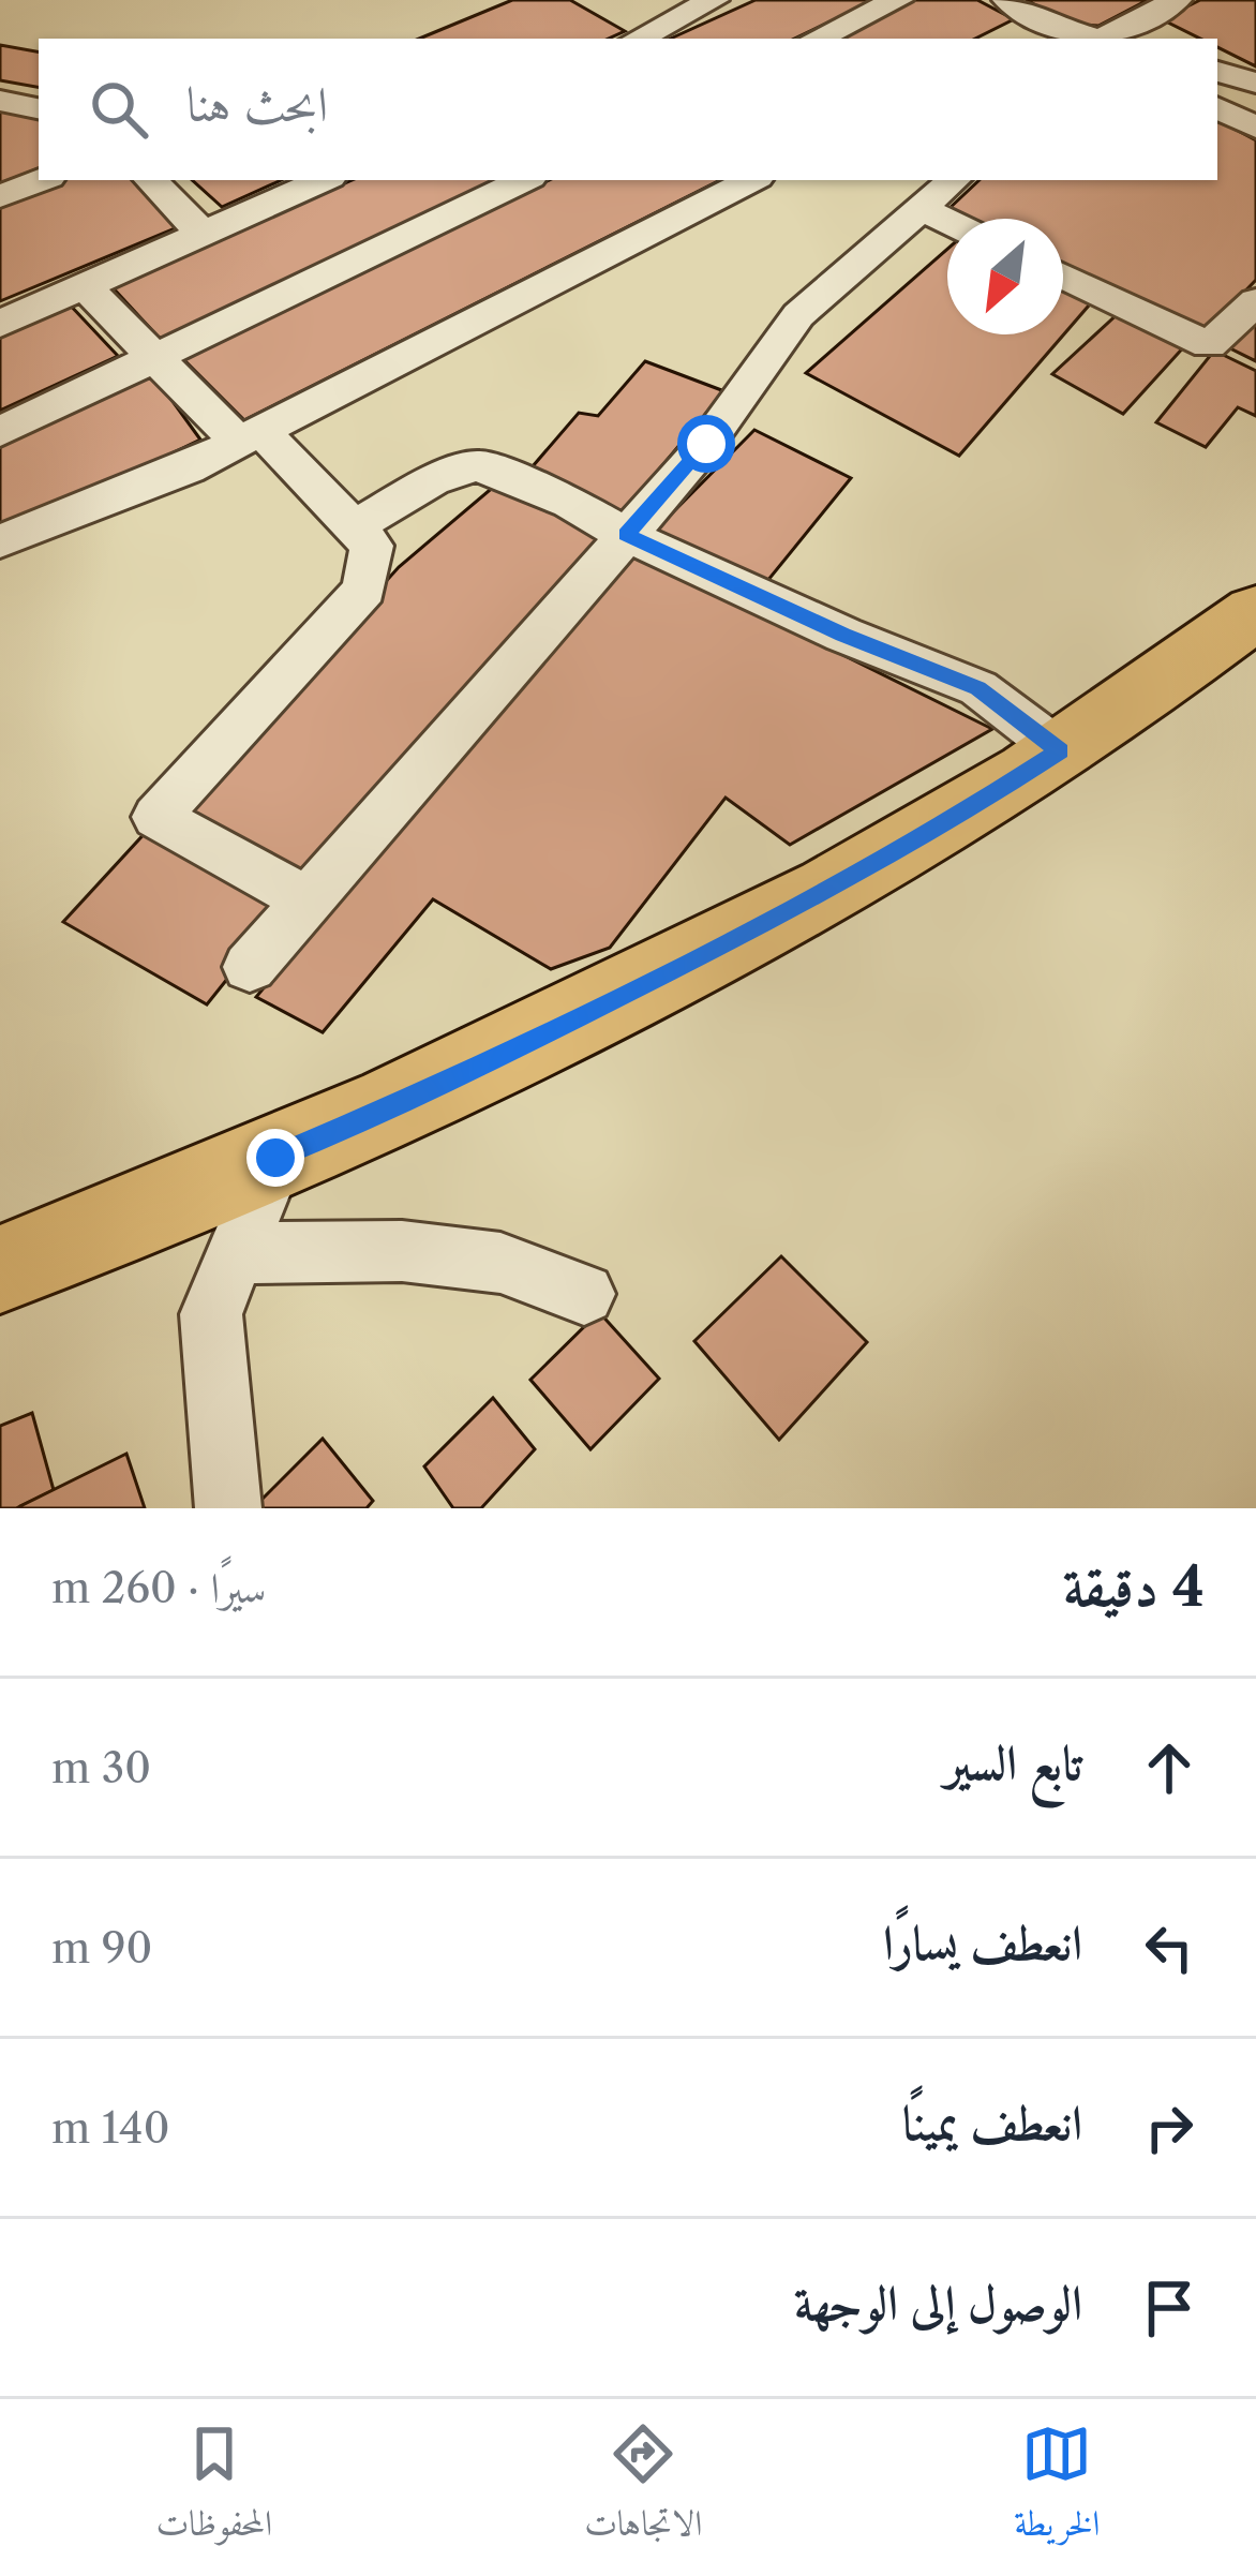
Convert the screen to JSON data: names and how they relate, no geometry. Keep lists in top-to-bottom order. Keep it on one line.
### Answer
{"north":"bottom left","page":{"search":"ابحث هنا","heading":["4 دقيقة","سيرًا · 260 m"],"list":[["تابع السير","30 m"],["انعطف يسارًا","90 m"],["انعطف يمينًا","140 m"],"الوصول إلى الوجهة"],"nav":["الخريطة","الاتجاهات","المحفوظات"]}}
